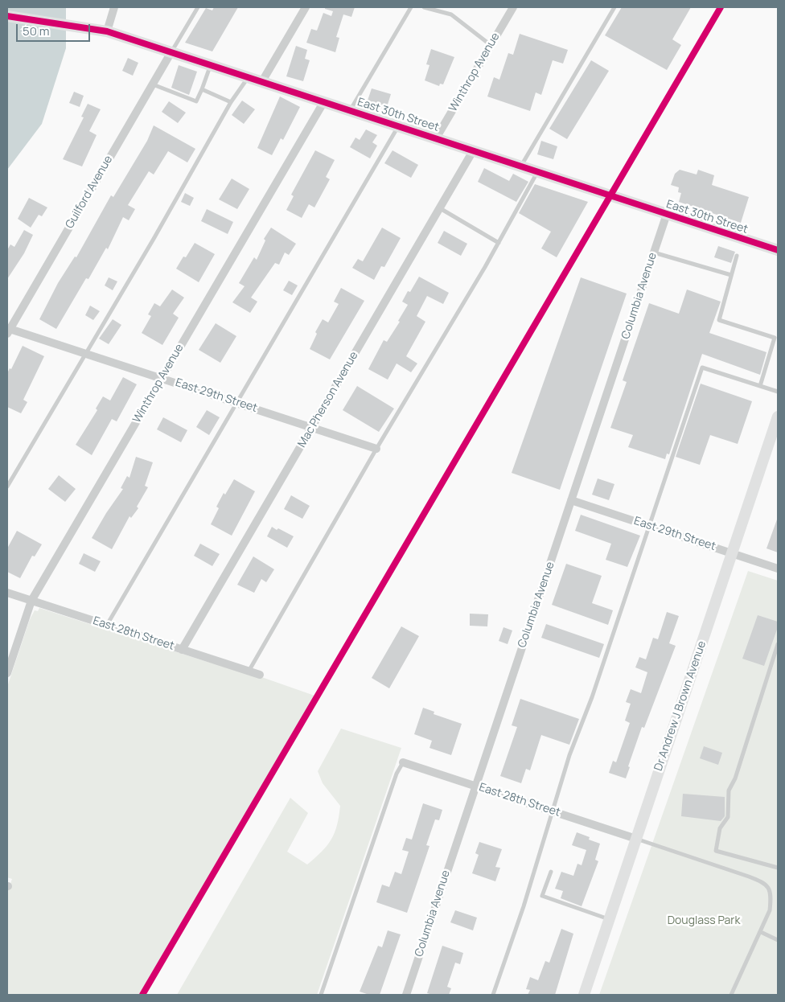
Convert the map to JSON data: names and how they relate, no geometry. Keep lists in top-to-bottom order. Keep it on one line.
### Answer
{"streets":{"main road":["East 30th Street","Dr Andrew J Brown Avenue"],"street":["Winthrop Avenue","Guilford Avenue","Columbia Avenue","East 29th Street","Mac Pherson Avenue","East 28th Street"]},"crossings":[["Winthrop Avenue","East 30th Street"],["Winthrop Avenue","East 29th Street"],["Winthrop Avenue","East 28th Street"],["East 30th Street","Guilford Avenue"],["East 30th Street","Columbia Avenue"],["East 30th Street","Mac Pherson Avenue"],["Guilford Avenue","East 29th Street"],["Columbia Avenue","East 29th Street"],["Columbia Avenue","East 28th Street"],["East 29th Street","Mac Pherson Avenue"],["East 29th Street","Dr Andrew J Brown Avenue"],["Mac Pherson Avenue","East 28th Street"],["East 28th Street","Dr Andrew J Brown Avenue"]],"parks":["Douglass Park"],"scale_bar":"50 m"}
